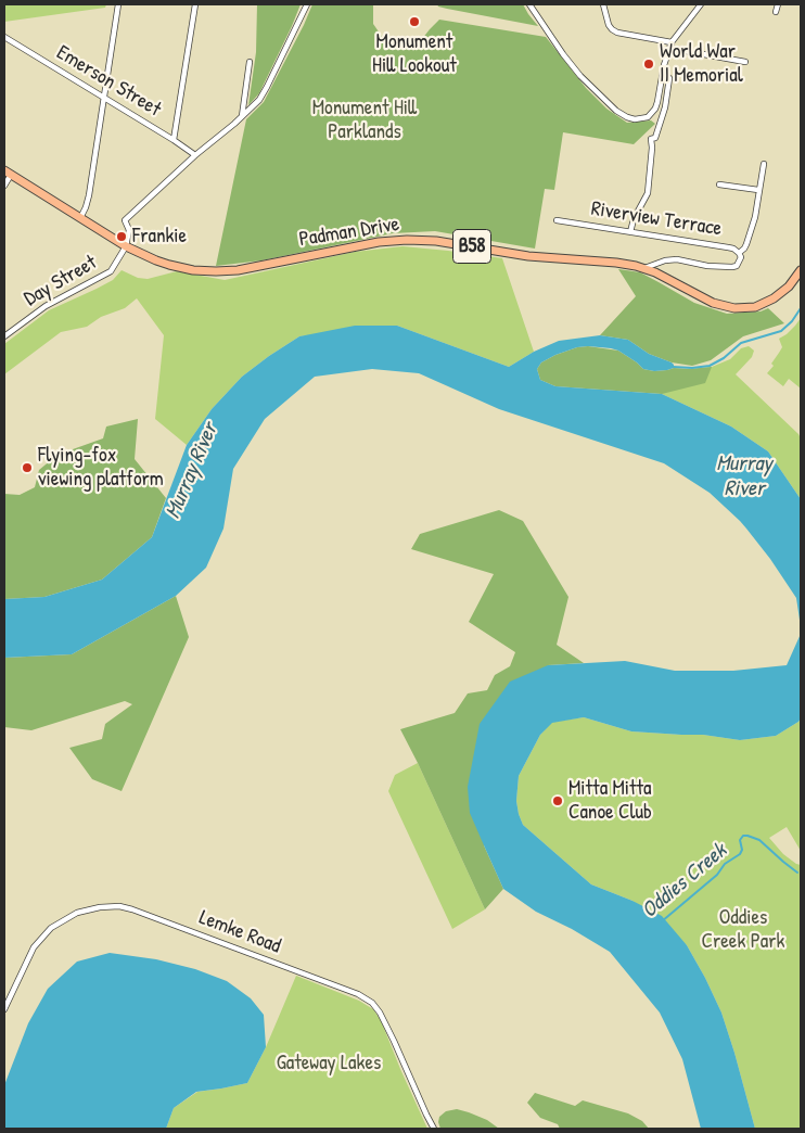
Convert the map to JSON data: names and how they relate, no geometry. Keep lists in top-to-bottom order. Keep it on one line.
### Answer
{"streets":{"main road":["Padman Drive","B58"],"street":["Emerson Street","Riverview Terrace","Day Street","Lemke Road"]},"crossings":[["Riverview Terrace","Padman Drive"],["Padman Drive","Day Street"]],"water":["Murray River","Oddies Creek"],"parks":["Monument Hill Parklands","Oddies Creek Park","Gateway Lakes"],"places":["Monument Hill Lookout","World War II Memorial","Frankie","Flying-fox viewing platform","Mitta Mitta Canoe Club"]}
